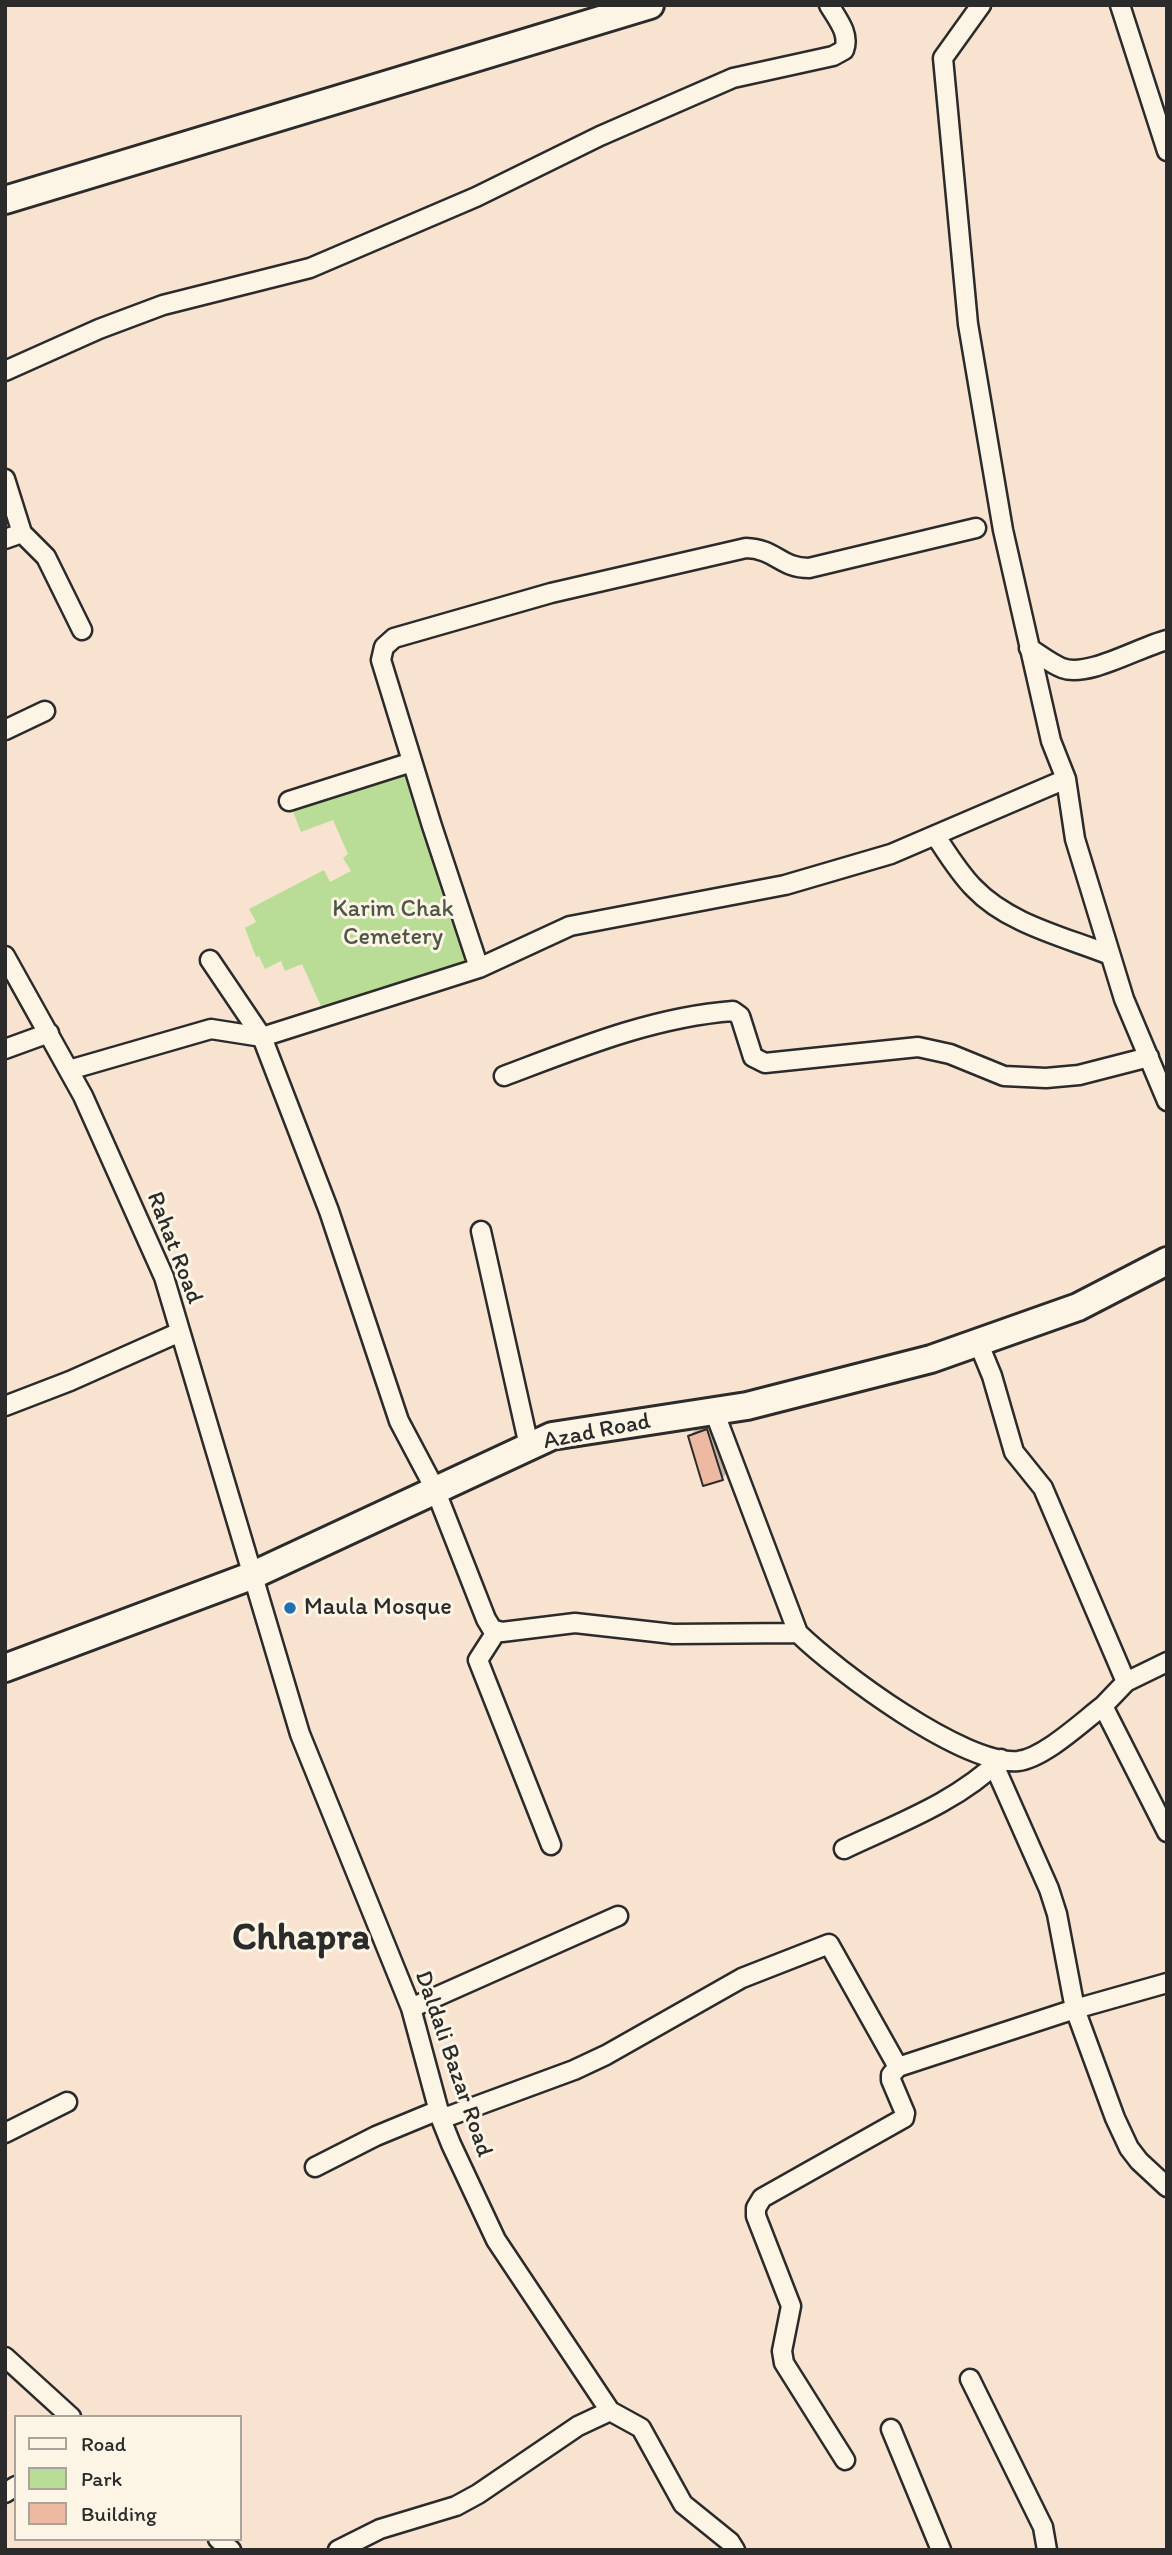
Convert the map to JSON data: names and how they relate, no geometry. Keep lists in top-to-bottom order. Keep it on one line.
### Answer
{"streets":{"street":["Rahat Road","Azad Road","Daldali Bazar Road"]},"crossings":[["Rahat Road","Azad Road"],["Rahat Road","Daldali Bazar Road"],["Azad Road","Daldali Bazar Road"]],"districts":["Chhapra"],"parks":["Karim Chak Cemetery"],"places":["Maula Mosque"],"legend":["Road","Park","Building"]}
